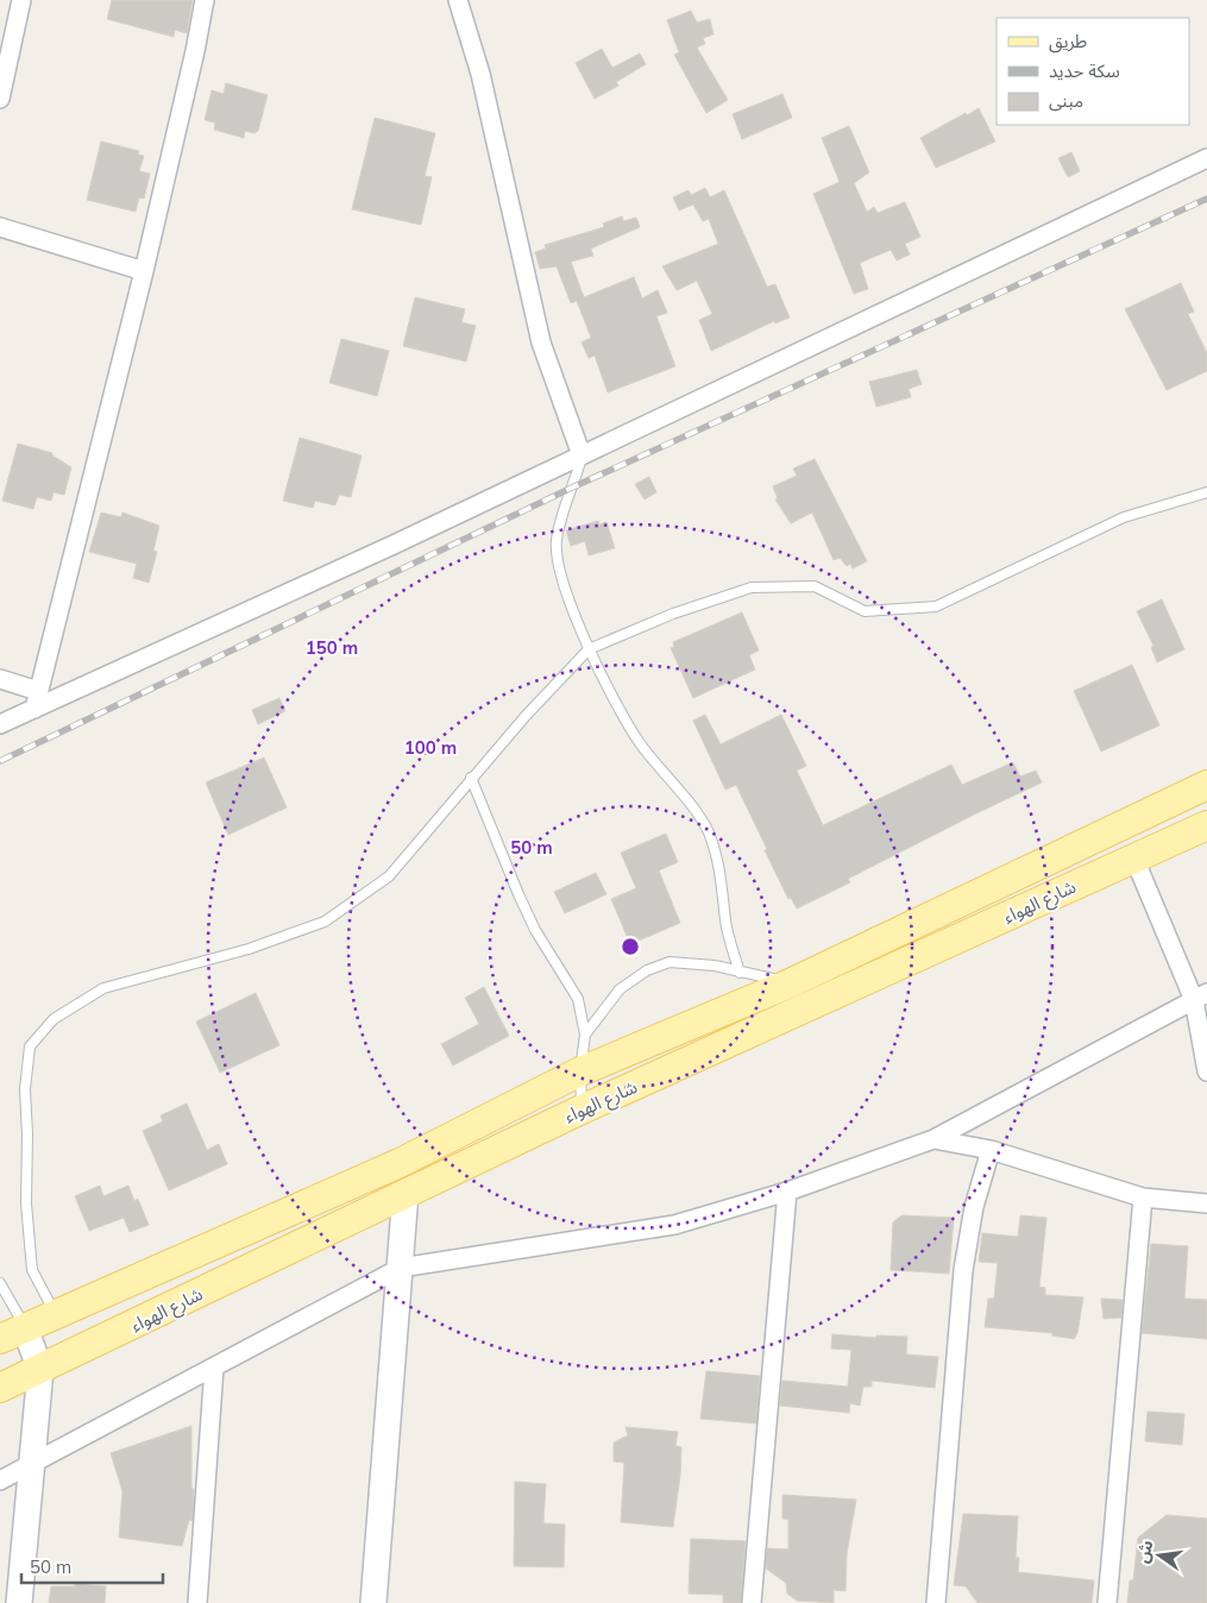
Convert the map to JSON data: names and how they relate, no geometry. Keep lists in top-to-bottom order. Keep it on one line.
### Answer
{"streets":{"main road":["شارع الهواء"]},"legend":["طريق","سكة حديد","مبنى"],"scale_bar":"50 m","north":"left","rings":["150 m","100 m","50 m"]}
